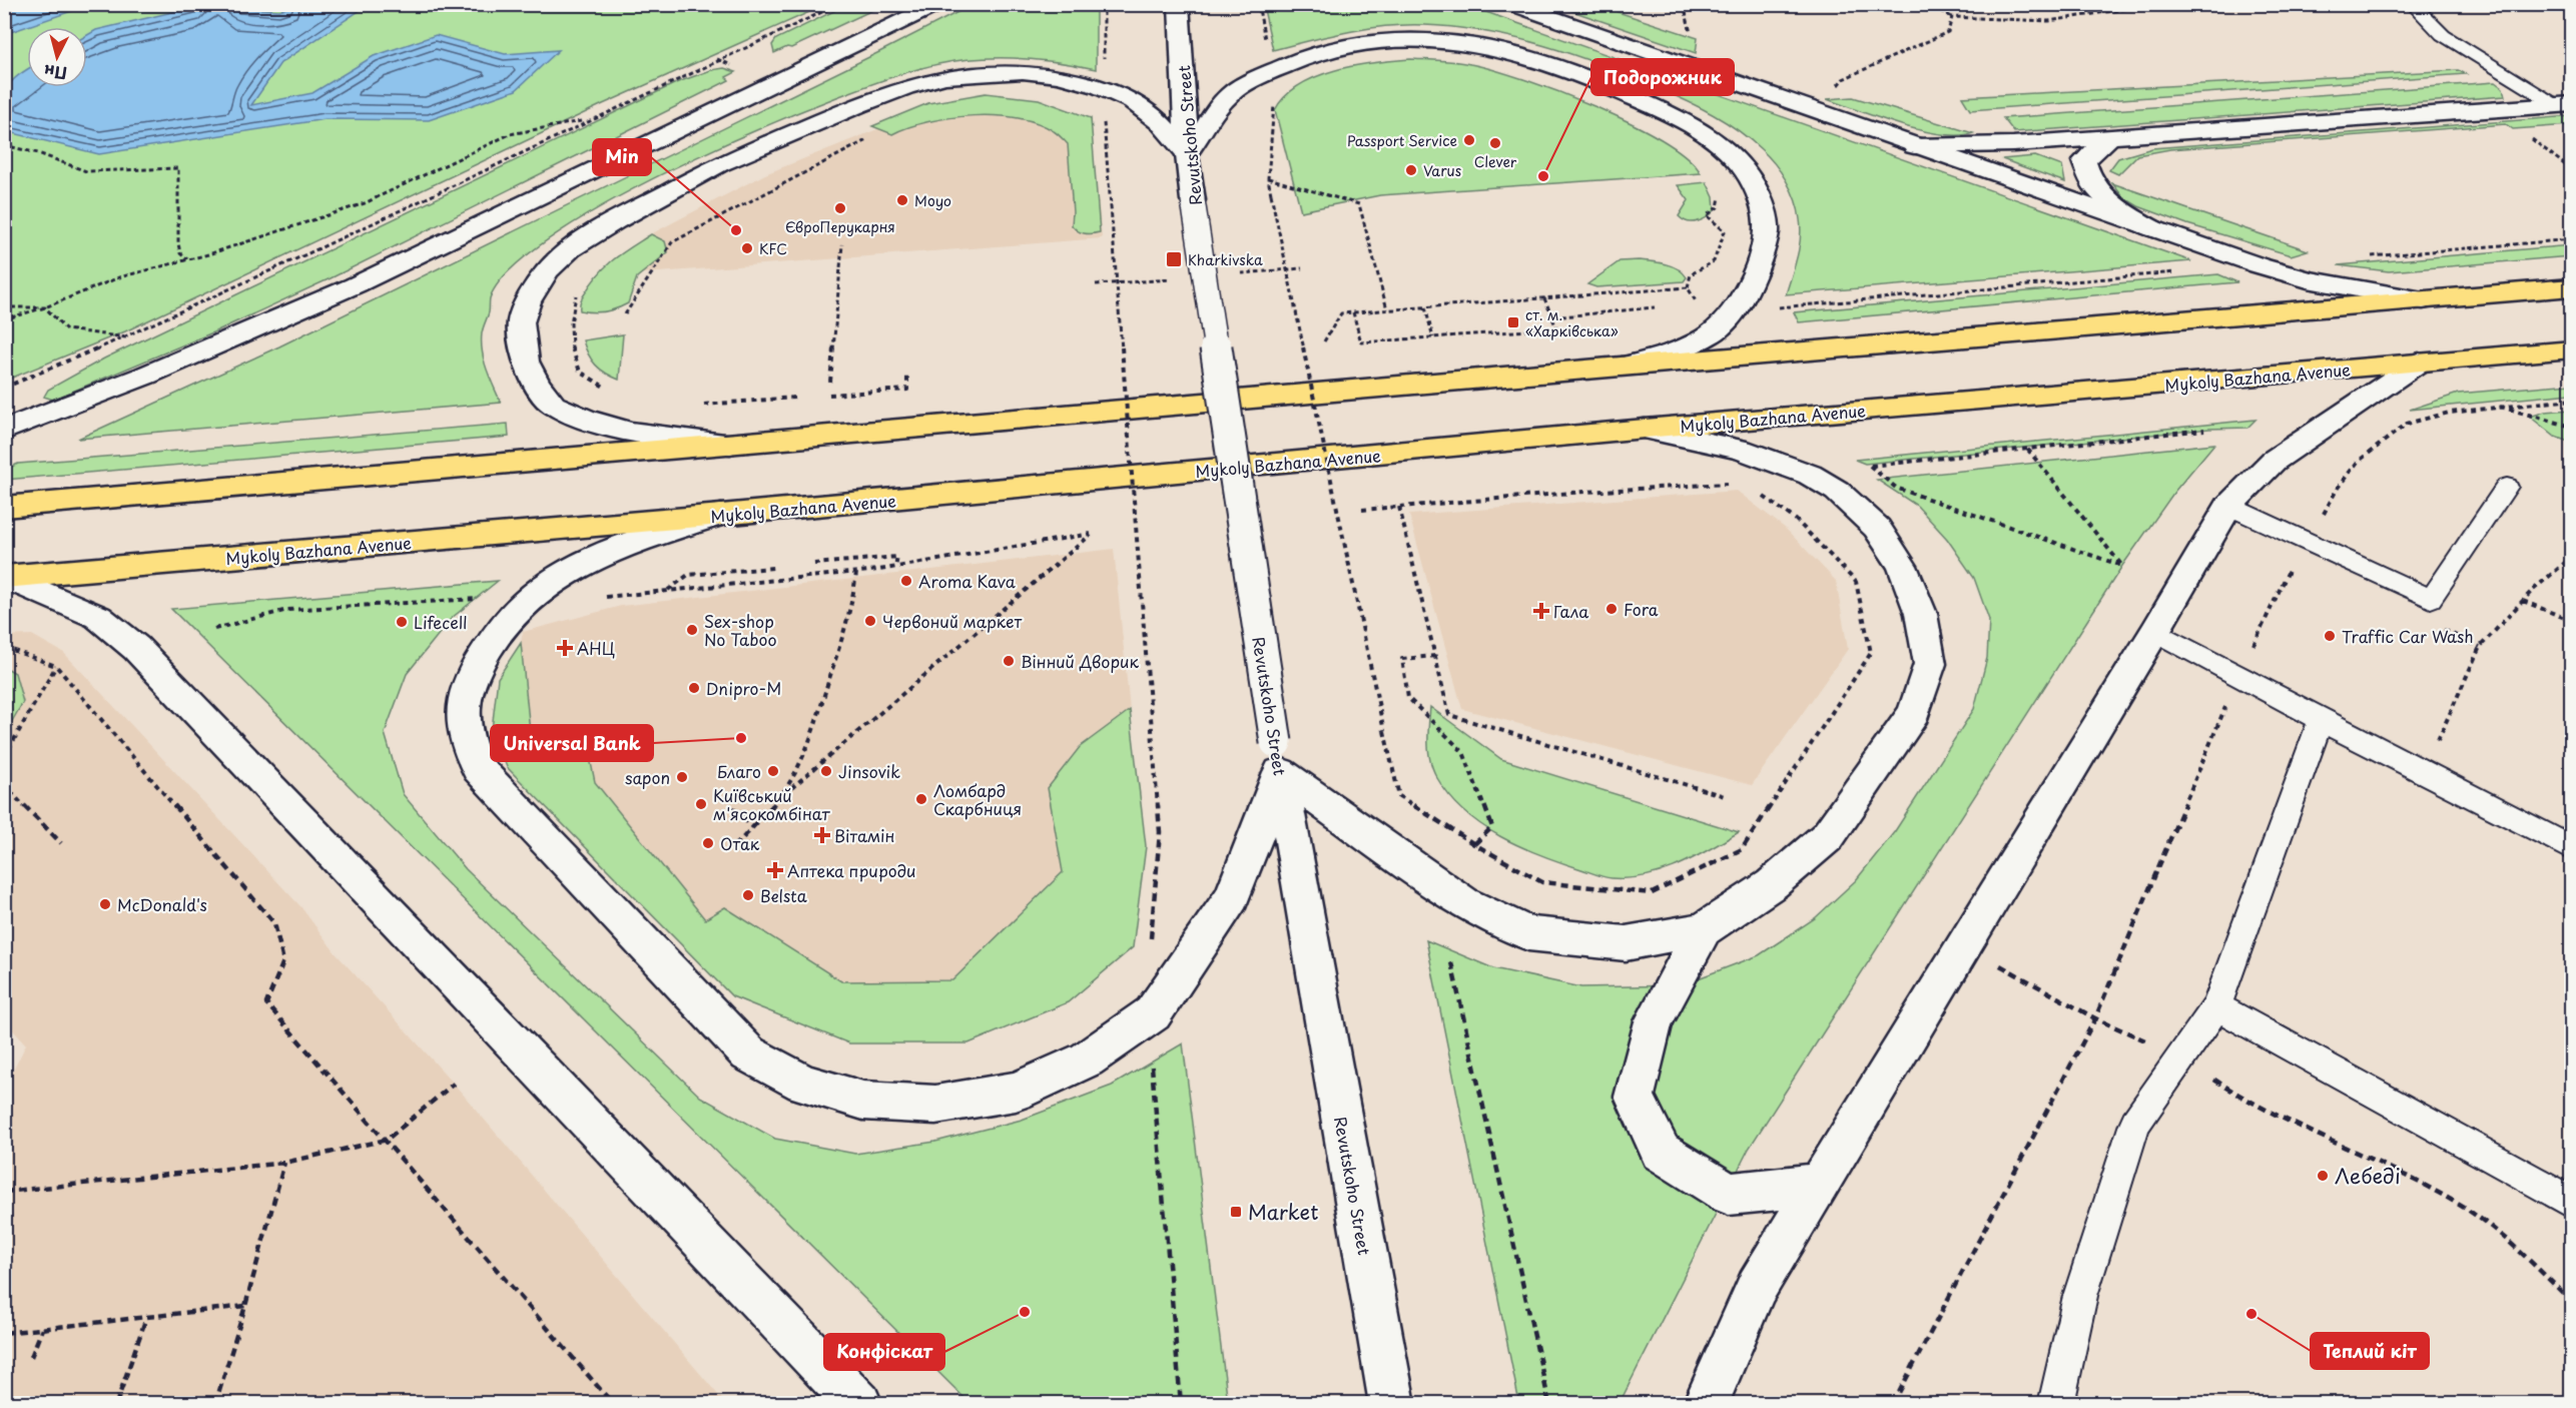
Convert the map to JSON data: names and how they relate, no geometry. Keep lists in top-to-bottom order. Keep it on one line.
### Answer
{"streets":{"highway":["Mykoly Bazhana Avenue"],"street":["Revutskoho Street"]},"places":{"other":["Passport Service","Clever","Varus","Подорожник","Moyo","ЄвроПерукарня","Min","KFC","Aroma Kava","Fora","Червоний маркет","Lifecell","Sex-shop No Taboo","Traffic Car Wash","Вінний Дворик","Dnipro-M","Universal Bank","Благо","Jinsovik","sapon","Ломбард Скарбниця","Київський м'ясокомбінат","Отак","Belsta","McDonald's","Лебеді","Конфіскат","Теплий кіт"],"transit":["Kharkivska","ст. м. «Харківська»","Market"],"health":["Гала","АНЦ","Вітамін","Аптека природи"]},"north":"bottom"}
